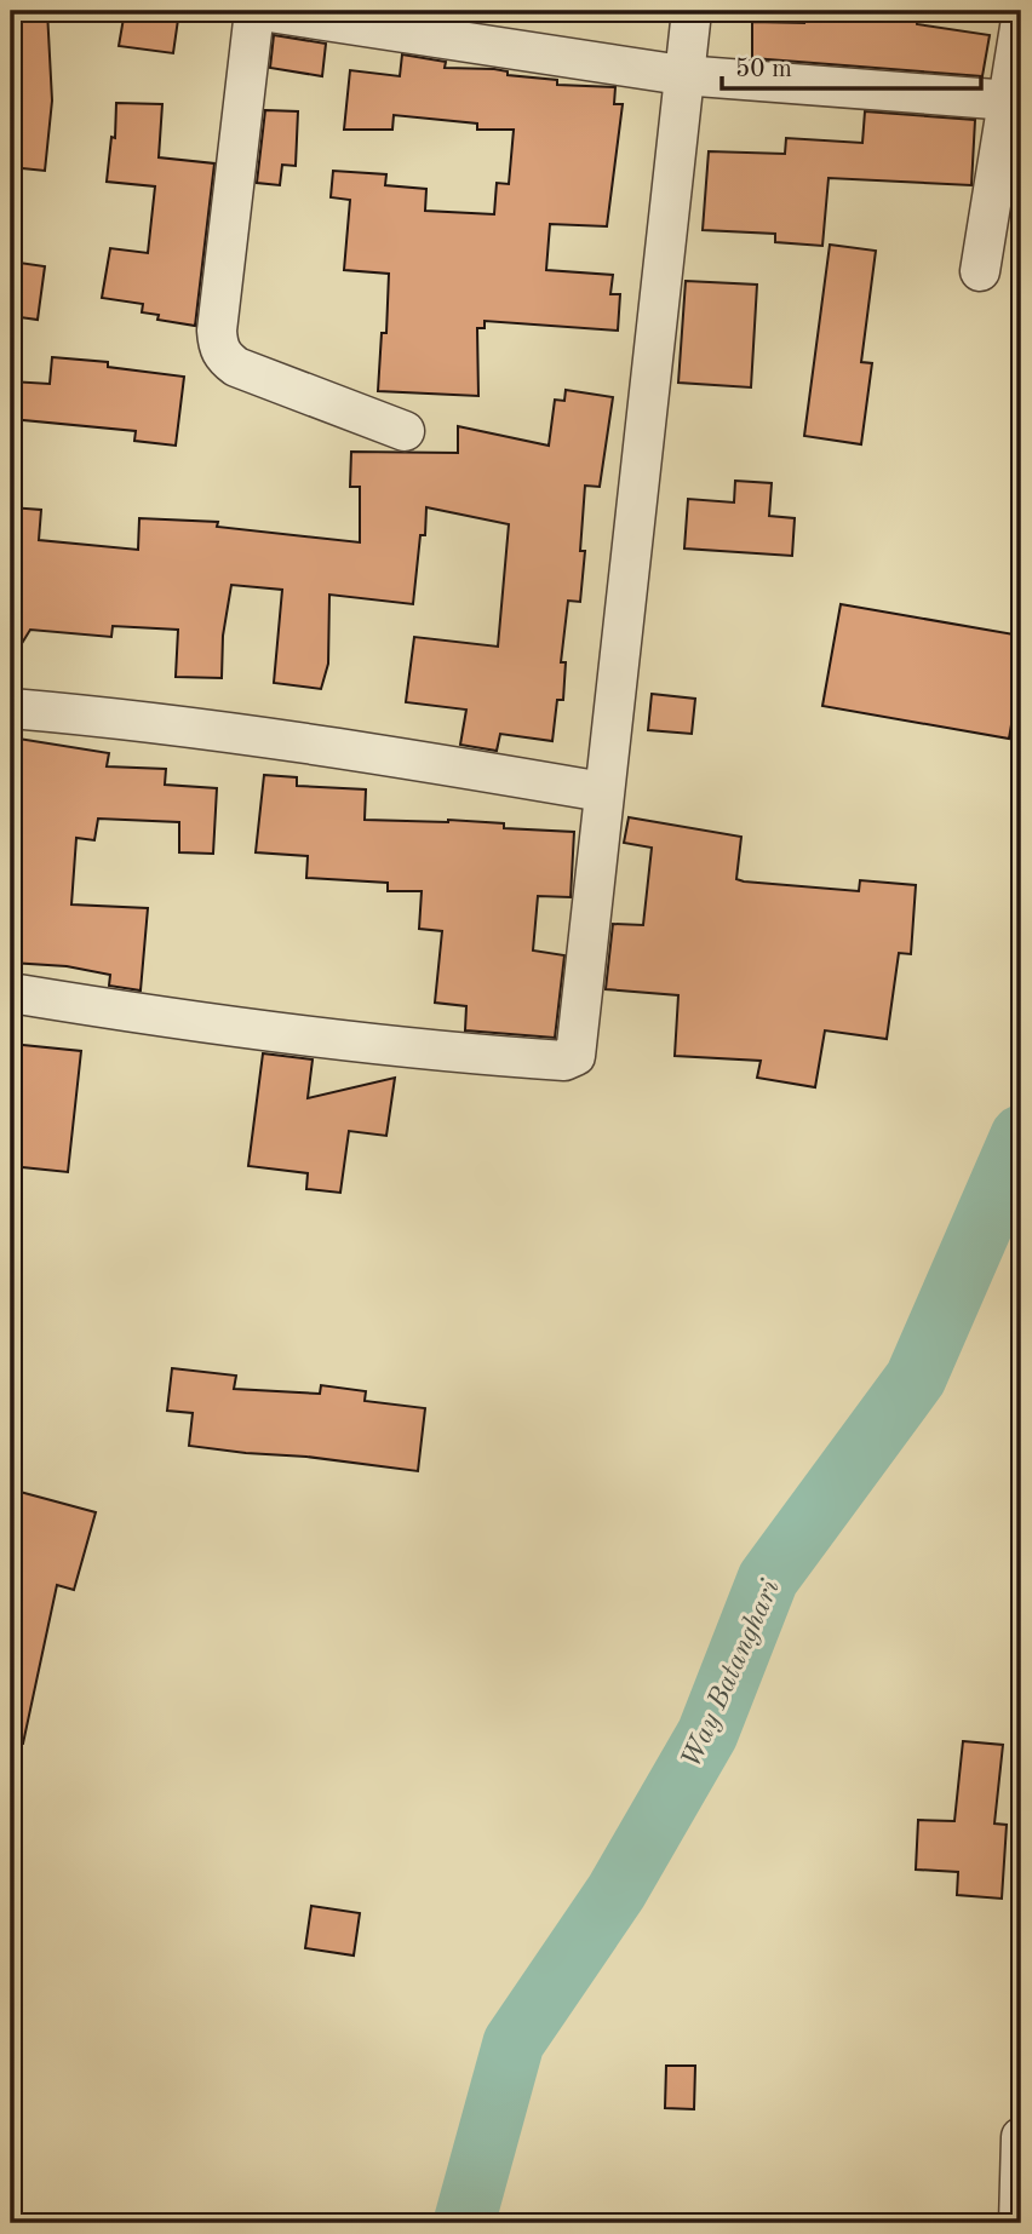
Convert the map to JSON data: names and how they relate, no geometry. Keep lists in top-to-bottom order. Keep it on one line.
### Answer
{"water":["Way Batanghari"],"scale_bar":"50 m"}
